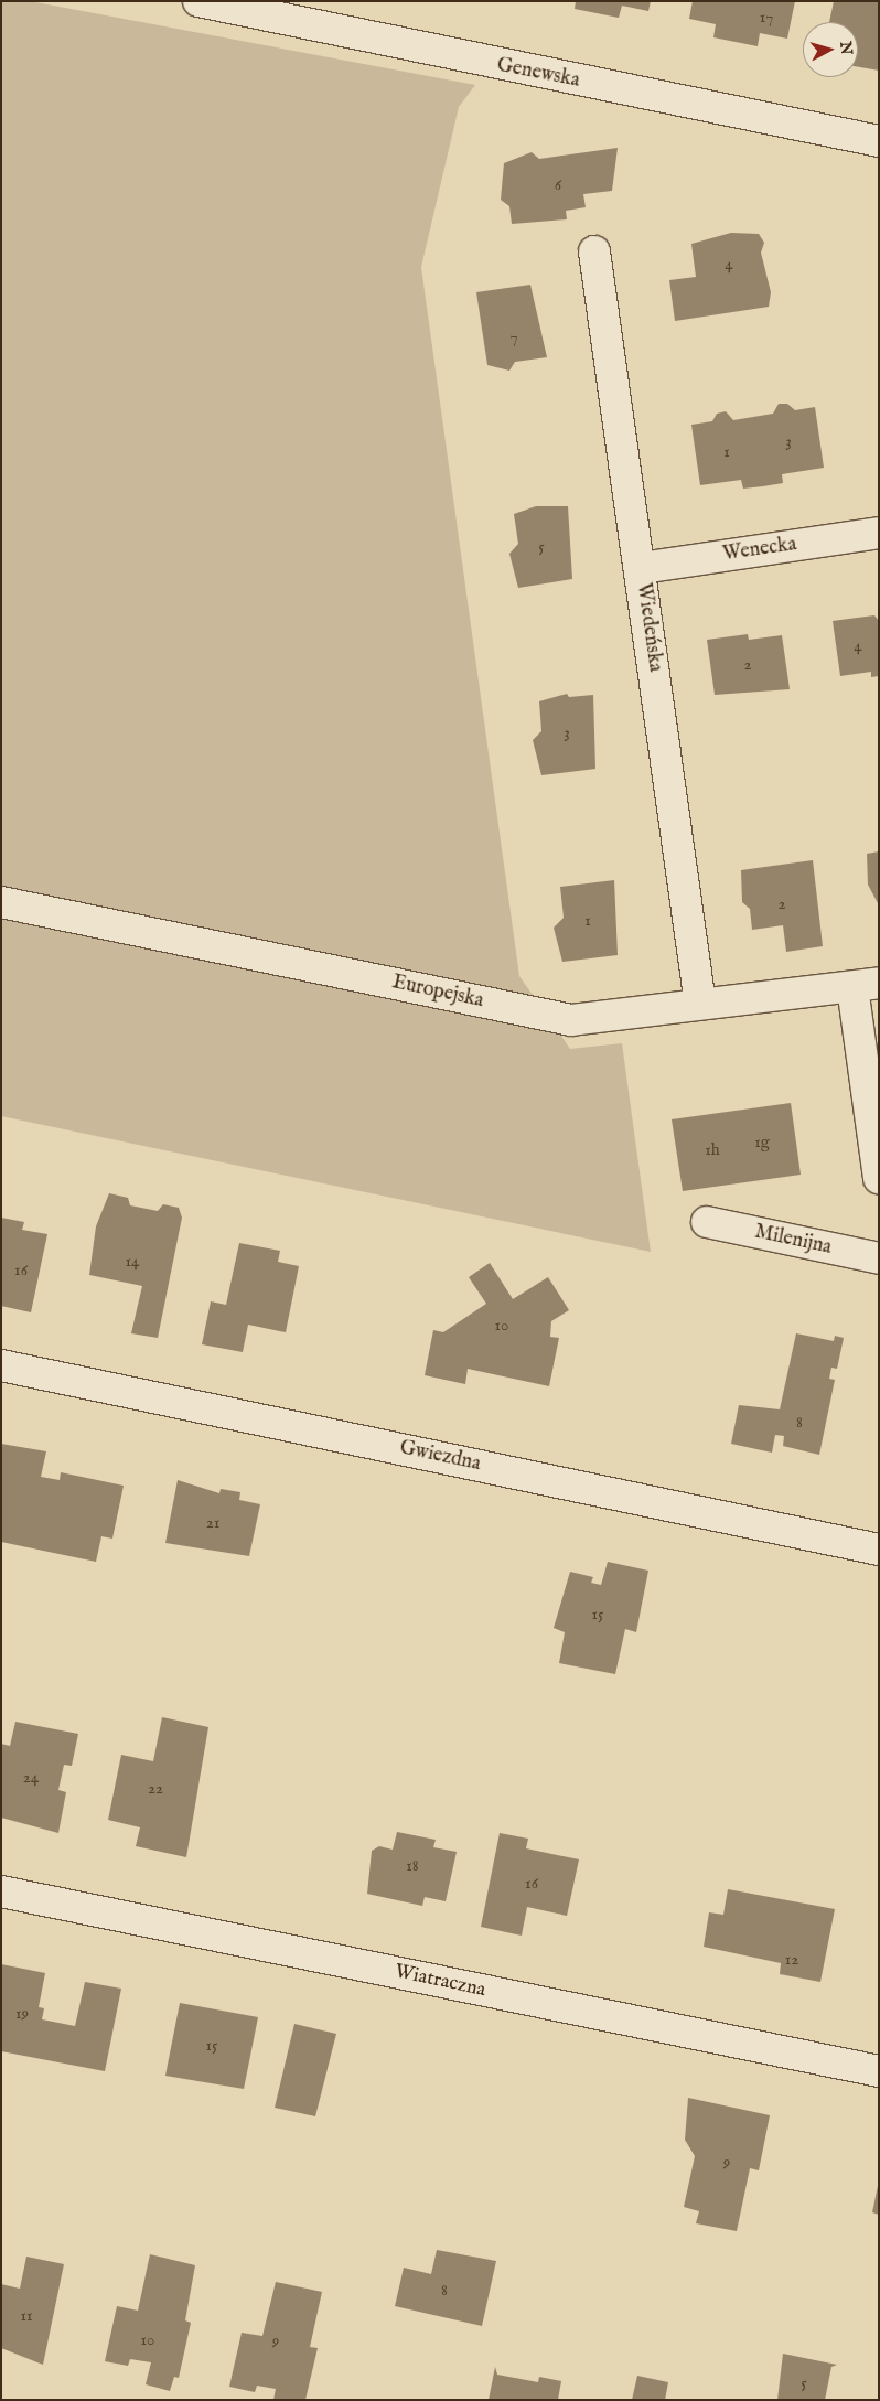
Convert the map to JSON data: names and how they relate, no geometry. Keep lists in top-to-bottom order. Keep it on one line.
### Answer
{"streets":{"street":["Genewska","Wenecka","Wiedeńska","Europejska","Milenijna","Gwiezdna","Wiatraczna"]},"crossings":[["Wenecka","Wiedeńska"],["Wiedeńska","Europejska"]],"house_numbers":["17","6","4","7","3","1","5","4","2","3","2","1","1g","1h","14","16","10","8","21","15","24","22","18","16","12","19","15","9","8","11","10","9","5"],"north":"right"}
